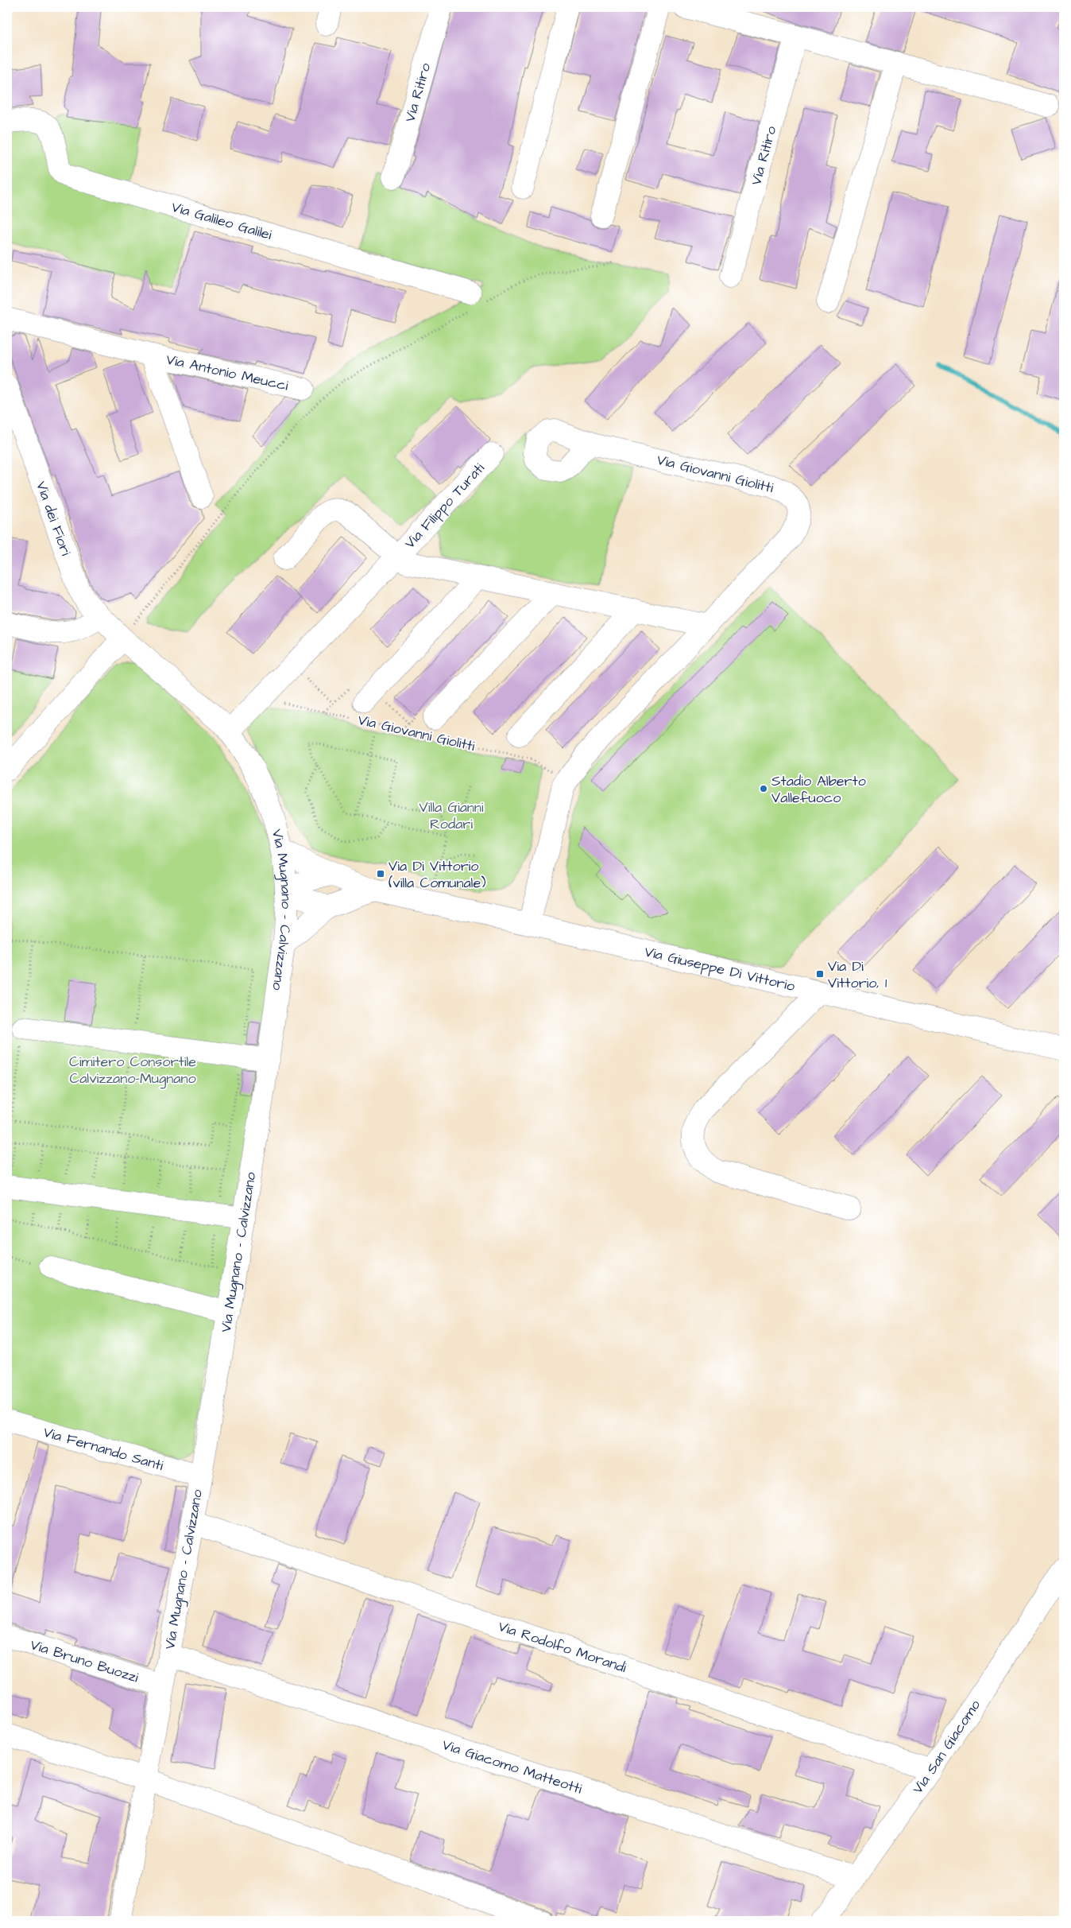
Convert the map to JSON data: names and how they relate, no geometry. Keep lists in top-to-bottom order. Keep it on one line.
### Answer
{"streets":{"street":["Via Ritiro","Via Galileo Galilei","Via Antonio Meucci","Via Giovanni Giolitti","Via Filippo Turati","Via dei Fiori","Via Mugnano - Calvizzano","Via Giuseppe Di Vittorio","Via Fernando Santi","Via Rodolfo Morandi","Via Bruno Buozzi","Via San Giacomo","Via Giacomo Matteotti"]},"crossings":[["Via Giovanni Giolitti","Via Filippo Turati"],["Via Giovanni Giolitti","Via Giuseppe Di Vittorio"],["Via Filippo Turati","Via Mugnano - Calvizzano"],["Via dei Fiori","Via Mugnano - Calvizzano"],["Via Mugnano - Calvizzano","Via Giuseppe Di Vittorio"],["Via Mugnano - Calvizzano","Via Fernando Santi"],["Via Mugnano - Calvizzano","Via Rodolfo Morandi"],["Via Mugnano - Calvizzano","Via Bruno Buozzi"],["Via Mugnano - Calvizzano","Via Giacomo Matteotti"],["Via Rodolfo Morandi","Via San Giacomo"],["Via San Giacomo","Via Giacomo Matteotti"]],"parks":["Villa Gianni Rodari","Cimitero Consortile Calvizzano-Mugnano"],"places":{"other":["Stadio Alberto Vallefuoco"],"transit":["Via Di Vittorio (villa Comunale)","Via Di Vittorio, 1"]}}
